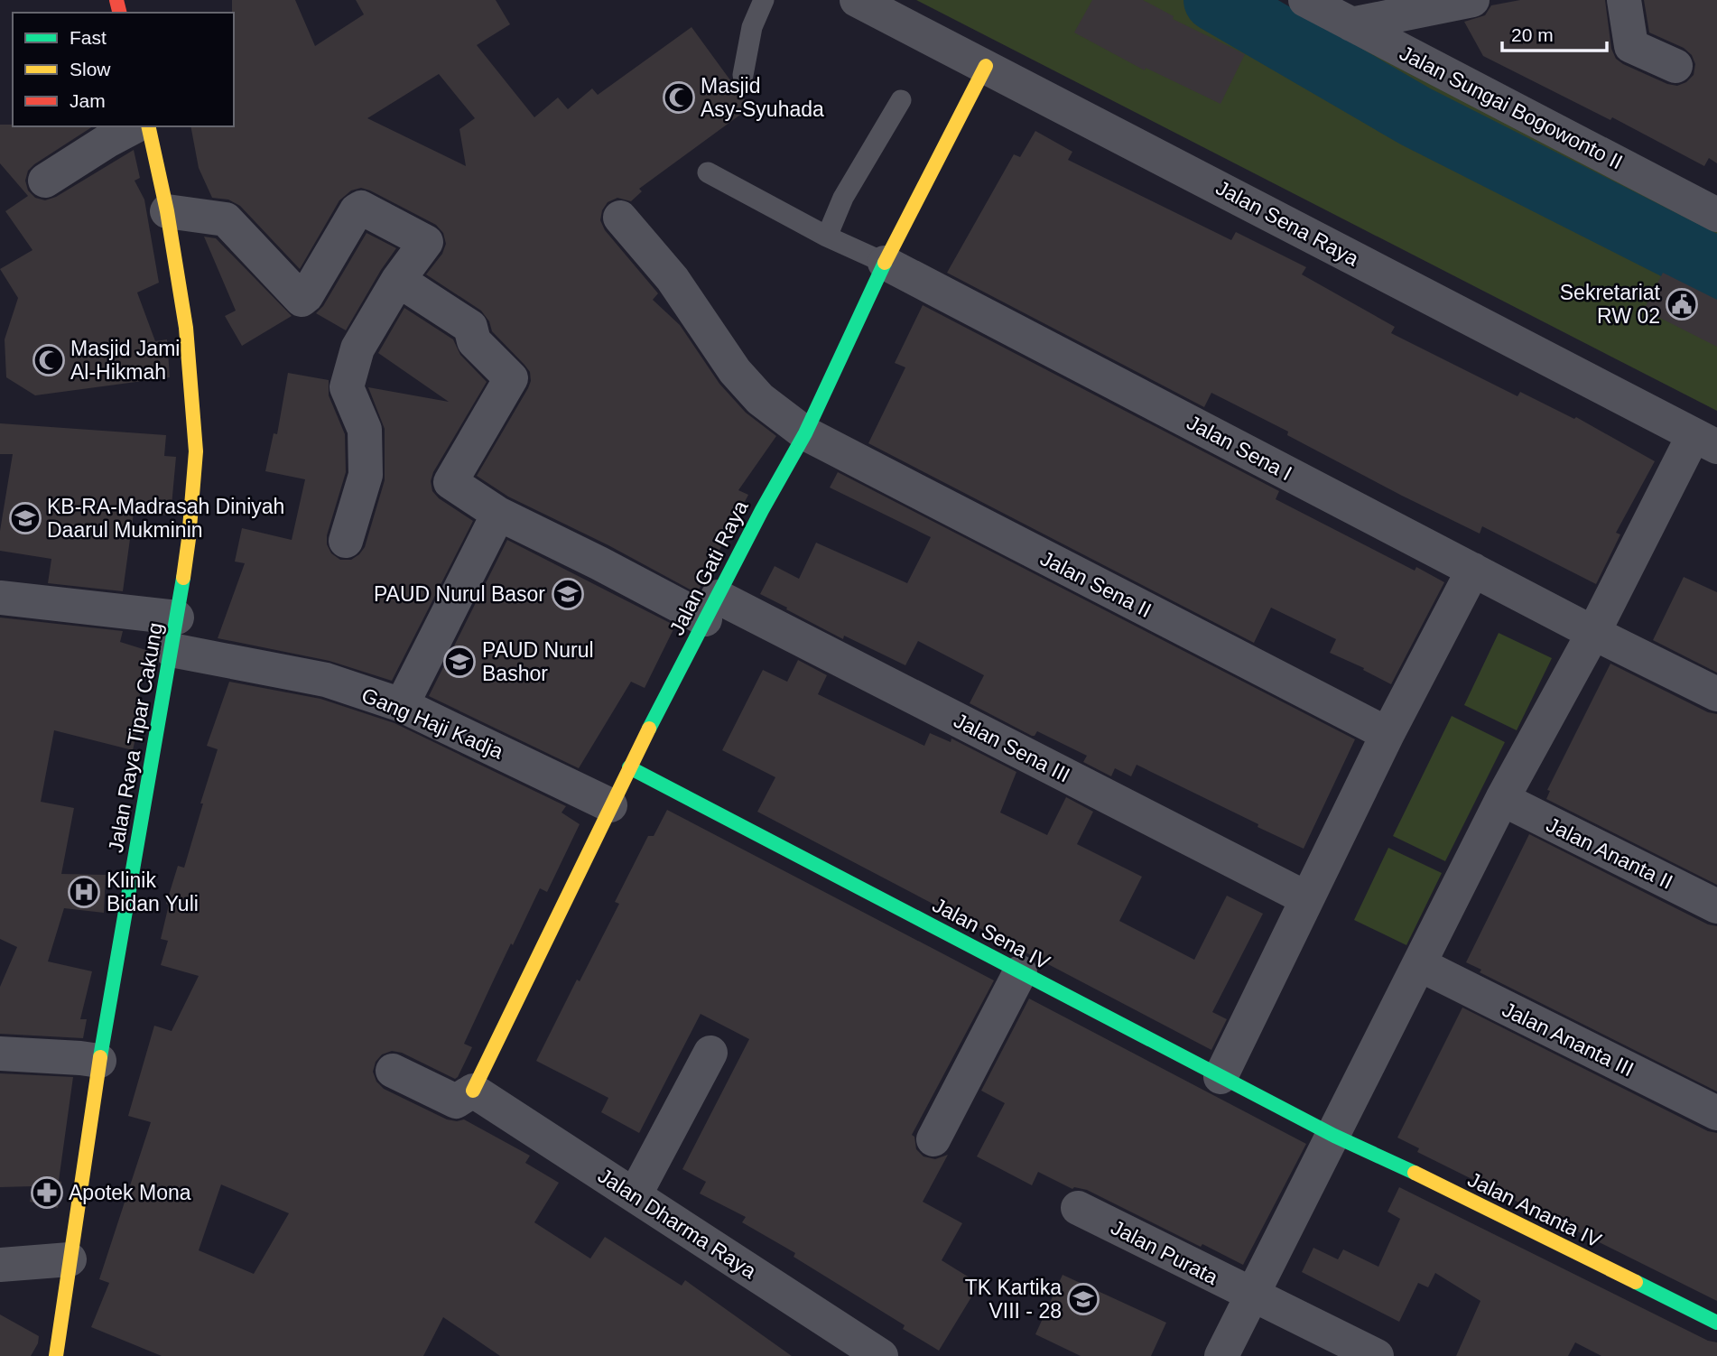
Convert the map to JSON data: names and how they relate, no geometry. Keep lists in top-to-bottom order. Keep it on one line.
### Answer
{"streets":{"street":["Jalan Sungai Bogowonto II","Jalan Sena Raya","Jalan Sena I","Jalan Gati Raya","Jalan Sena II","Gang Haji Kadja","Jalan Raya Tipar Cakung","Jalan Sena III","Jalan Ananta II","Jalan Sena IV","Jalan Ananta III","Jalan Ananta IV","Jalan Dharma Raya","Jalan Purata"]},"crossings":[["Jalan Sena Raya","Jalan Gati Raya"],["Jalan Sena I","Jalan Gati Raya"],["Jalan Gati Raya","Jalan Sena II"],["Jalan Gati Raya","Gang Haji Kadja"],["Jalan Gati Raya","Jalan Sena III"],["Jalan Gati Raya","Jalan Sena IV"],["Jalan Gati Raya","Jalan Dharma Raya"],["Gang Haji Kadja","Jalan Raya Tipar Cakung"],["Jalan Sena IV","Jalan Ananta IV"]],"places":{"mosque":["Masjid Asy-Syuhada","Masjid Jami Al-Hikmah"],"public building":["Sekretariat RW 02"],"school or university":["KB-RA-Madrasah Diniyah Daarul Mukminin","PAUD Nurul Basor","PAUD Nurul Bashor","TK Kartika VIII - 28"],"hospital":["Klinik Bidan Yuli"],"pharmacy":["Apotek Mona"]},"legend":["Fast","Slow","Jam"],"scale_bar":"20 m"}
